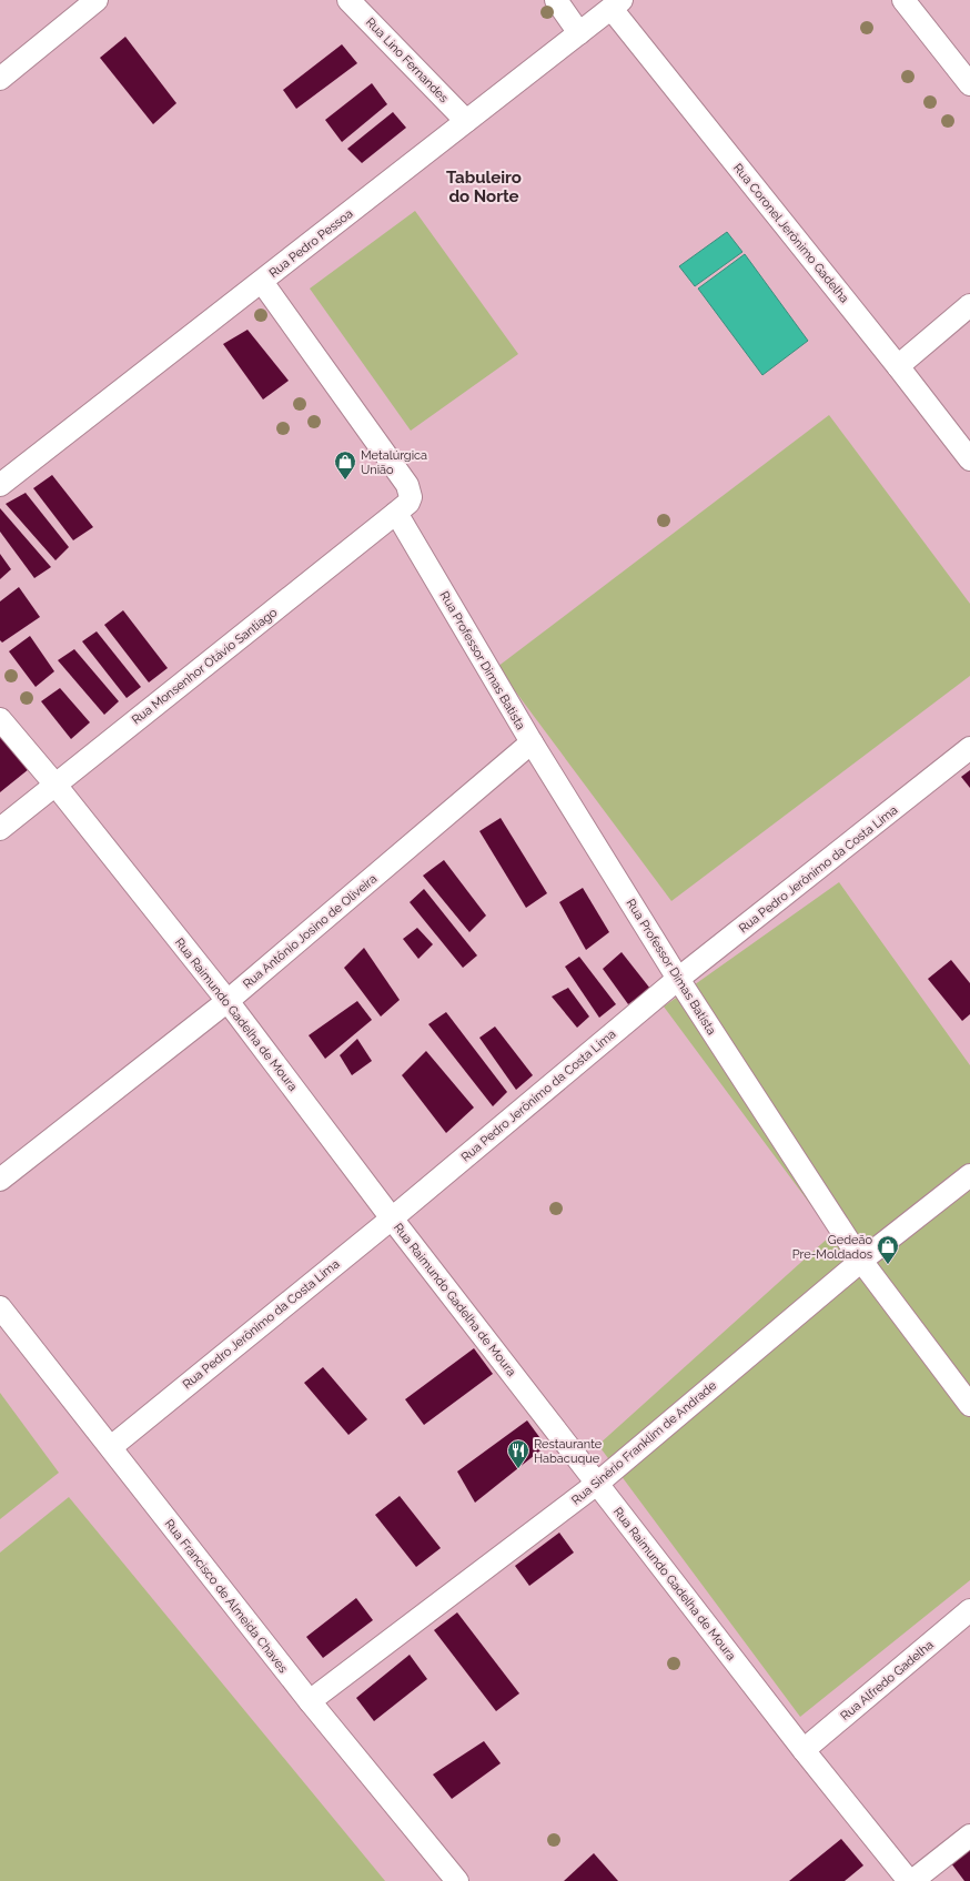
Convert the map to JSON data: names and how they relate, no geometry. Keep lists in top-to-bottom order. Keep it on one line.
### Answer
{"streets":{"street":["Rua Lino Fernandes","Rua Coronel Jerônimo Gadelha","Rua Pedro Pessoa","Rua Professor Dimas Batista","Rua Monsenhor Otávio Santiago","Rua Pedro Jerônimo da Costa Lima","Rua Antônio Josino de Oliveira","Rua Raimundo Gadelha de Moura","Rua Sinério Franklim de Andrade","Rua Francisco de Almeida Chaves","Rua Alfredo Gadelha"]},"crossings":[["Rua Lino Fernandes","Rua Pedro Pessoa"],["Rua Coronel Jerônimo Gadelha","Rua Pedro Pessoa"],["Rua Pedro Pessoa","Rua Professor Dimas Batista"],["Rua Professor Dimas Batista","Rua Monsenhor Otávio Santiago"],["Rua Professor Dimas Batista","Rua Pedro Jerônimo da Costa Lima"],["Rua Professor Dimas Batista","Rua Antônio Josino de Oliveira"],["Rua Professor Dimas Batista","Rua Sinério Franklim de Andrade"],["Rua Monsenhor Otávio Santiago","Rua Raimundo Gadelha de Moura"],["Rua Pedro Jerônimo da Costa Lima","Rua Raimundo Gadelha de Moura"],["Rua Pedro Jerônimo da Costa Lima","Rua Francisco de Almeida Chaves"],["Rua Antônio Josino de Oliveira","Rua Raimundo Gadelha de Moura"],["Rua Raimundo Gadelha de Moura","Rua Sinério Franklim de Andrade"],["Rua Raimundo Gadelha de Moura","Rua Alfredo Gadelha"],["Rua Sinério Franklim de Andrade","Rua Francisco de Almeida Chaves"]],"districts":["Tabuleiro do Norte"],"places":{"shop":["Metalúrgica União","Gedeão Pre-Moldados"],"restaurant":["Restaurante Habacuque"]}}
